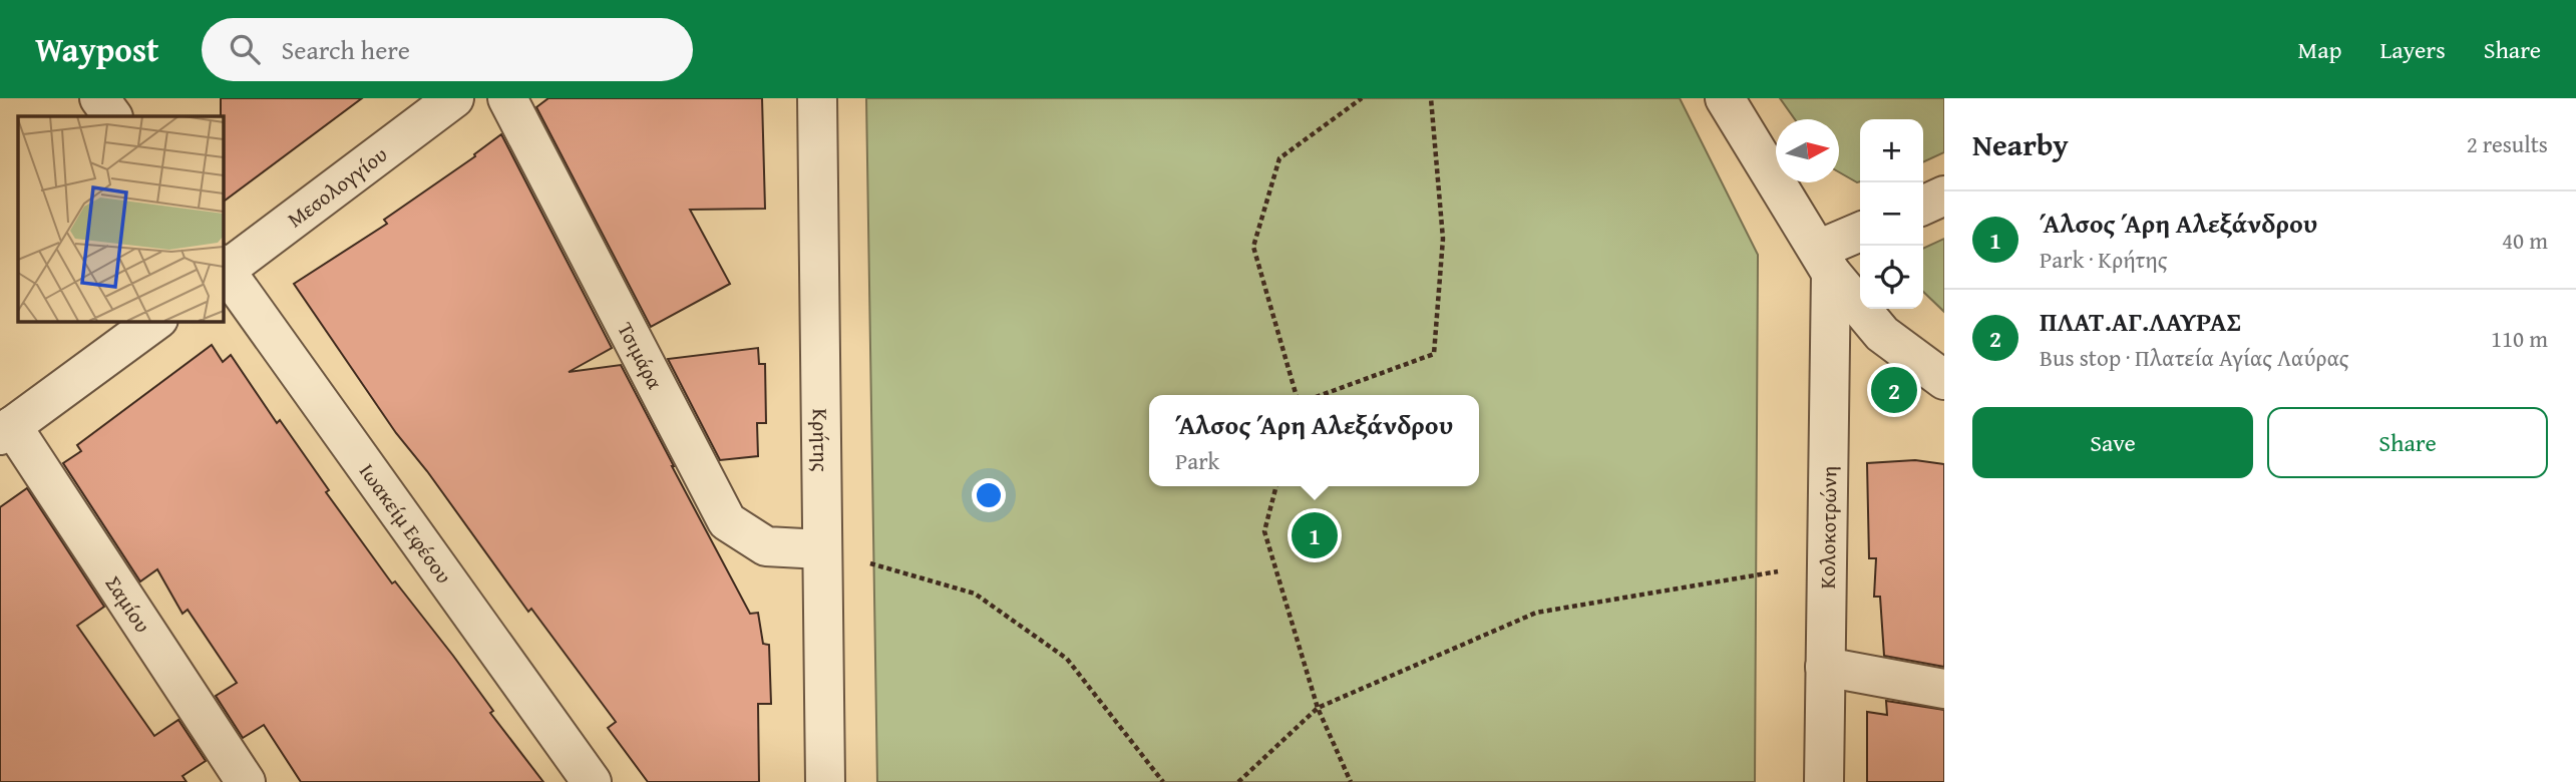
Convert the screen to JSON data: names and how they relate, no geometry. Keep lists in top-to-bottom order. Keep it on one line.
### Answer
{"streets":{"street":["Μεσολογγίου","Τσιμάρα","Κρήτης","Ιωακείμ Εφέσου","Κολοκοτρώνη","Σαμίου"]},"crossings":[["Μεσολογγίου","Ιωακείμ Εφέσου"],["Τσιμάρα","Κρήτης"]],"north":"right","page":{"header":"Waypost","search":"Search here","nav":["Map","Layers","Share"],"heading":["Nearby","2 results"],"map_buttons":["+","−"],"list":[{"mark":"1","name":"Άλσος Άρη Αλεξάνδρου","note":"Park · Κρήτης","value":"40 m"},{"mark":"2","name":"ΠΛΑΤ.ΑΓ.ΛΑΥΡΑΣ","note":"Bus stop · Πλατεία Αγίας Λαύρας","value":"110 m"}],"pins":["2","1"],"buttons":["Save","Share"],"popup":["Άλσος Άρη Αλεξάνδρου","Park"]}}
